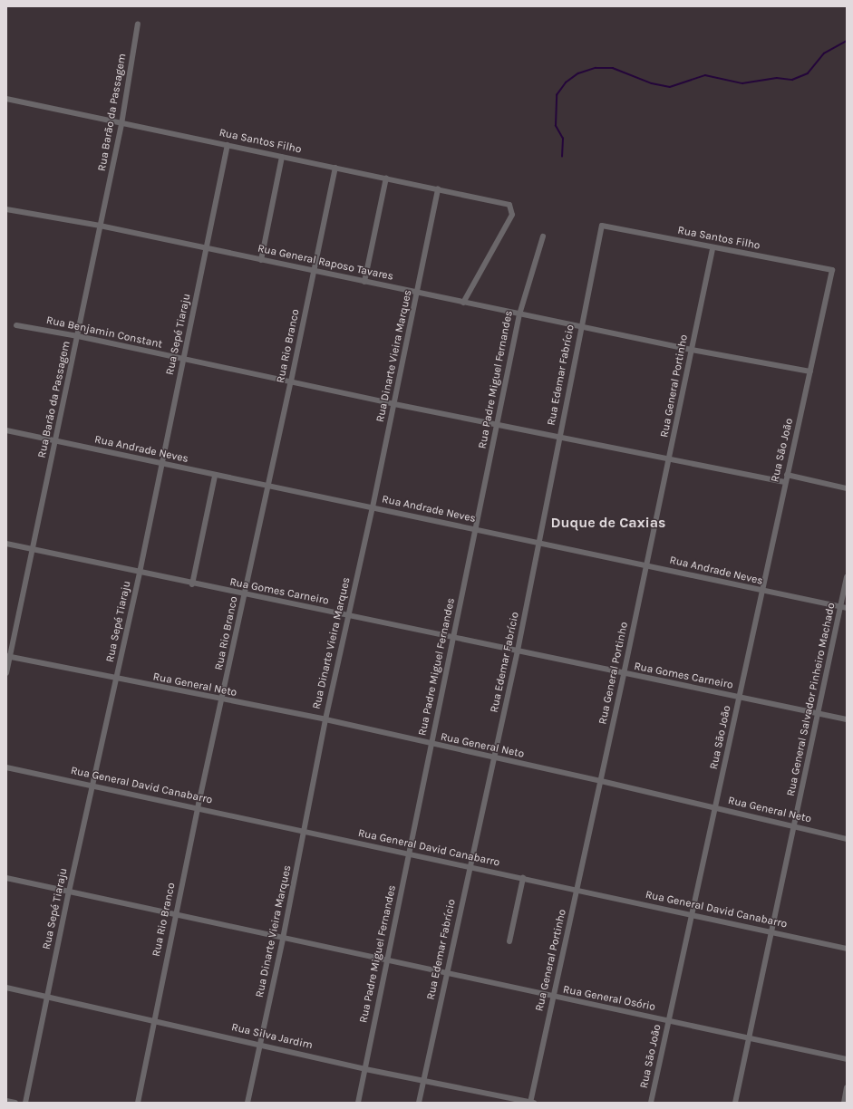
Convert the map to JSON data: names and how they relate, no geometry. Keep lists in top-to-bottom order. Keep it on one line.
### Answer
{"streets":{"street":["Rua Barão da Passagem","Rua Santos Filho","Rua General Raposo Tavares","Rua Benjamin Constant","Rua Sepé Tiaraju","Rua Rio Branco","Rua Dinarte Vieira Marques","Rua Edemar Fabrício","Rua Padre Miguel Fernandes","Rua General Portinho","Rua Andrade Neves","Rua São João","Rua Gomes Carneiro","Rua General Neto","Rua General Salvador Pinheiro Machado","Rua General David Canabarro","Rua General Osório","Rua Silva Jardim"]},"crossings":[["Rua Barão da Passagem","Rua Santos Filho"],["Rua Barão da Passagem","Rua General Raposo Tavares"],["Rua Barão da Passagem","Rua Benjamin Constant"],["Rua Barão da Passagem","Rua Andrade Neves"],["Rua Barão da Passagem","Rua Gomes Carneiro"],["Rua Barão da Passagem","Rua General Neto"],["Rua Santos Filho","Rua General Raposo Tavares"],["Rua Santos Filho","Rua Sepé Tiaraju"],["Rua Santos Filho","Rua Rio Branco"],["Rua Santos Filho","Rua Dinarte Vieira Marques"],["Rua Santos Filho","Rua Edemar Fabrício"],["Rua Santos Filho","Rua General Portinho"],["Rua Santos Filho","Rua São João"],["Rua General Raposo Tavares","Rua Sepé Tiaraju"],["Rua General Raposo Tavares","Rua Rio Branco"],["Rua General Raposo Tavares","Rua Dinarte Vieira Marques"],["Rua General Raposo Tavares","Rua Edemar Fabrício"],["Rua General Raposo Tavares","Rua Padre Miguel Fernandes"],["Rua General Raposo Tavares","Rua General Portinho"],["Rua General Raposo Tavares","Rua São João"],["Rua Benjamin Constant","Rua Sepé Tiaraju"],["Rua Benjamin Constant","Rua Rio Branco"],["Rua Benjamin Constant","Rua Dinarte Vieira Marques"],["Rua Benjamin Constant","Rua Edemar Fabrício"],["Rua Benjamin Constant","Rua Padre Miguel Fernandes"],["Rua Benjamin Constant","Rua General Portinho"],["Rua Benjamin Constant","Rua São João"],["Rua Sepé Tiaraju","Rua Andrade Neves"],["Rua Sepé Tiaraju","Rua Gomes Carneiro"],["Rua Sepé Tiaraju","Rua General Neto"],["Rua Sepé Tiaraju","Rua General David Canabarro"],["Rua Sepé Tiaraju","Rua General Osório"],["Rua Sepé Tiaraju","Rua Silva Jardim"],["Rua Rio Branco","Rua Andrade Neves"],["Rua Rio Branco","Rua Gomes Carneiro"],["Rua Rio Branco","Rua General Neto"],["Rua Rio Branco","Rua General David Canabarro"],["Rua Rio Branco","Rua General Osório"],["Rua Rio Branco","Rua Silva Jardim"],["Rua Dinarte Vieira Marques","Rua Andrade Neves"],["Rua Dinarte Vieira Marques","Rua Gomes Carneiro"],["Rua Dinarte Vieira Marques","Rua General Neto"],["Rua Dinarte Vieira Marques","Rua General David Canabarro"],["Rua Dinarte Vieira Marques","Rua General Osório"],["Rua Dinarte Vieira Marques","Rua Silva Jardim"],["Rua Edemar Fabrício","Rua Andrade Neves"],["Rua Edemar Fabrício","Rua Gomes Carneiro"],["Rua Edemar Fabrício","Rua General Neto"],["Rua Edemar Fabrício","Rua General David Canabarro"],["Rua Edemar Fabrício","Rua General Osório"],["Rua Edemar Fabrício","Rua Silva Jardim"],["Rua Padre Miguel Fernandes","Rua Andrade Neves"],["Rua Padre Miguel Fernandes","Rua Gomes Carneiro"],["Rua Padre Miguel Fernandes","Rua General Neto"],["Rua Padre Miguel Fernandes","Rua General David Canabarro"],["Rua Padre Miguel Fernandes","Rua General Osório"],["Rua Padre Miguel Fernandes","Rua Silva Jardim"],["Rua General Portinho","Rua Andrade Neves"],["Rua General Portinho","Rua Gomes Carneiro"],["Rua General Portinho","Rua General Neto"],["Rua General Portinho","Rua General David Canabarro"],["Rua General Portinho","Rua General Osório"],["Rua General Portinho","Rua Silva Jardim"],["Rua Andrade Neves","Rua São João"],["Rua Andrade Neves","Rua General Salvador Pinheiro Machado"],["Rua São João","Rua Gomes Carneiro"],["Rua São João","Rua General Neto"],["Rua São João","Rua General David Canabarro"],["Rua São João","Rua General Osório"],["Rua Gomes Carneiro","Rua General Salvador Pinheiro Machado"],["Rua General Neto","Rua General Salvador Pinheiro Machado"],["Rua General Salvador Pinheiro Machado","Rua General David Canabarro"],["Rua General Salvador Pinheiro Machado","Rua General Osório"]],"districts":["Duque de Caxias"]}
